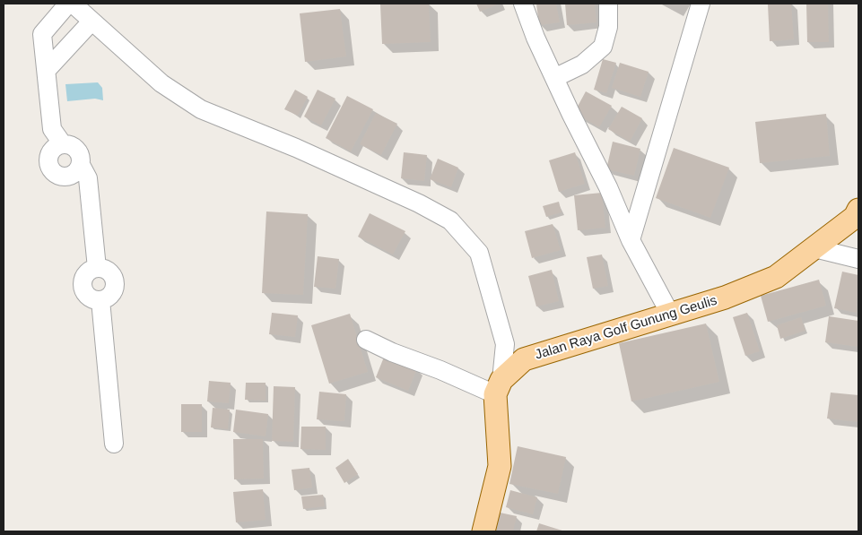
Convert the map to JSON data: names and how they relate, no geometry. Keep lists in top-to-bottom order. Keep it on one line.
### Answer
{"streets":{"main road":["Jalan Raya Golf Gunung Geulis"]}}
